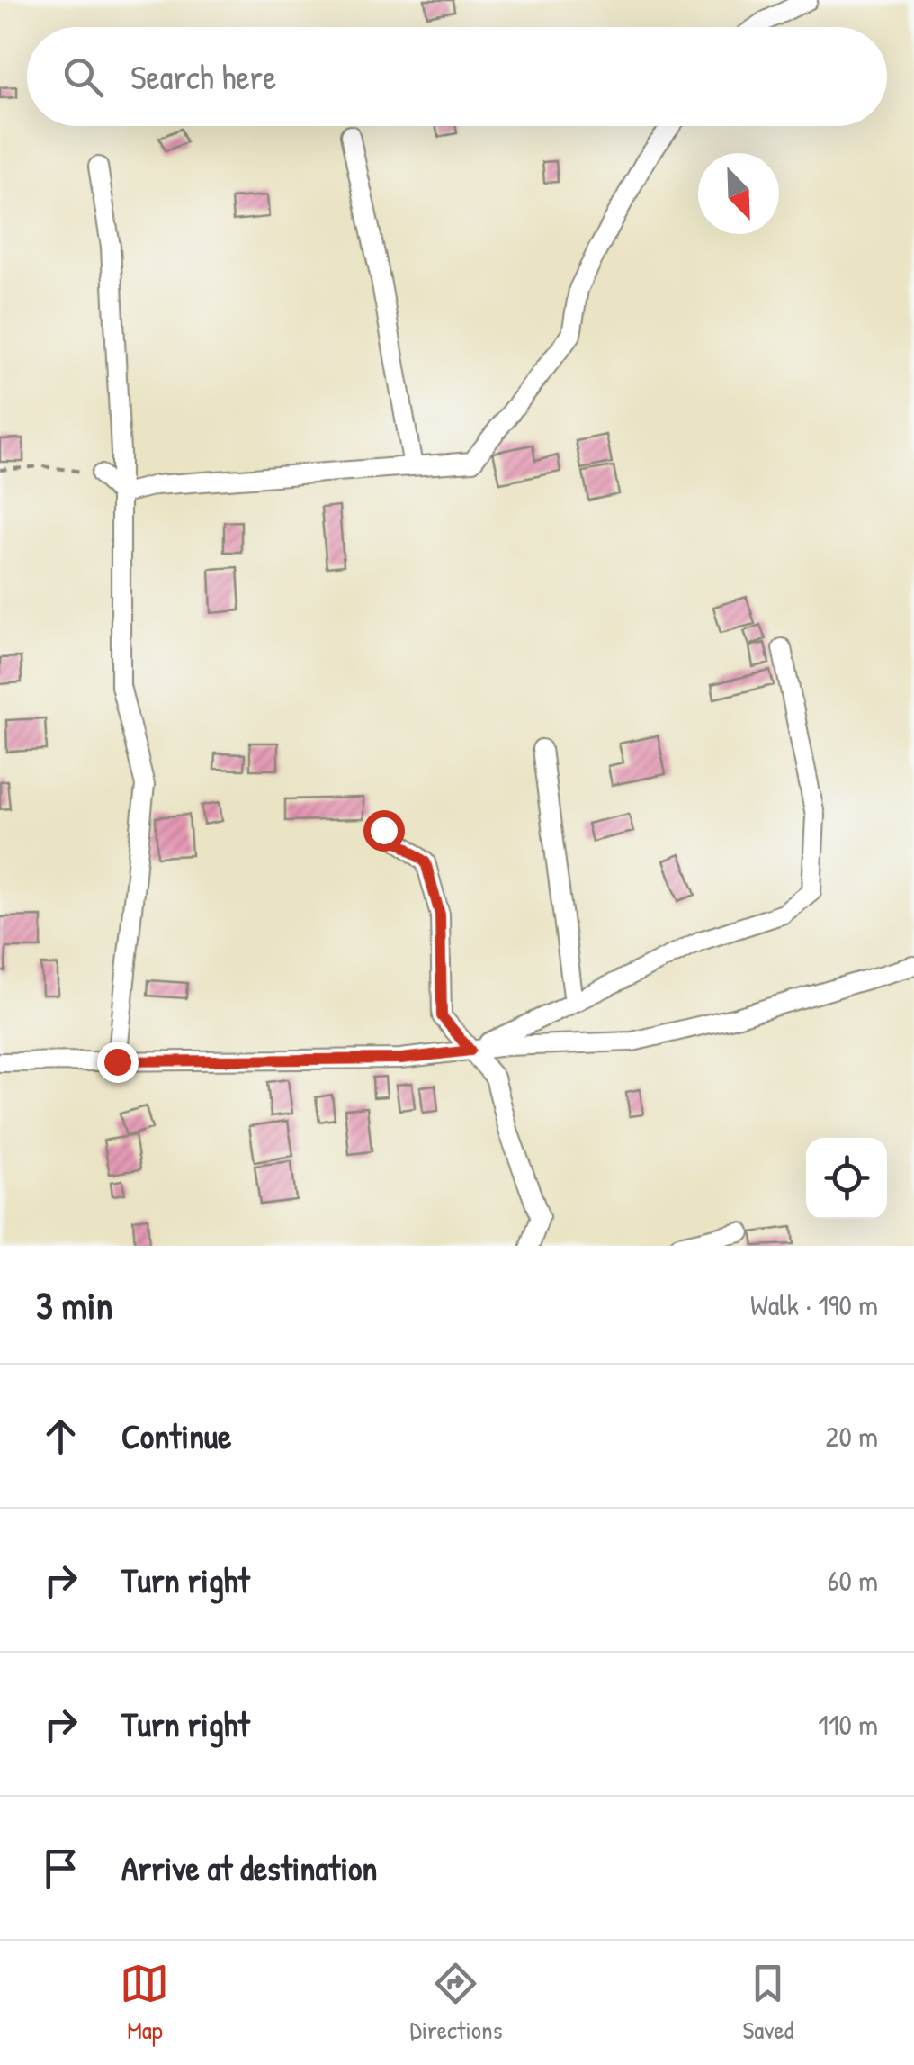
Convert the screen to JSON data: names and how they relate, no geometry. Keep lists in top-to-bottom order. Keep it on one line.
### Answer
{"north":"bottom right","page":{"search":"Search here","heading":["3 min","Walk · 190 m"],"list":[["Continue","20 m"],["Turn right","60 m"],["Turn right","110 m"],"Arrive at destination"],"nav":["Map","Directions","Saved"]}}
